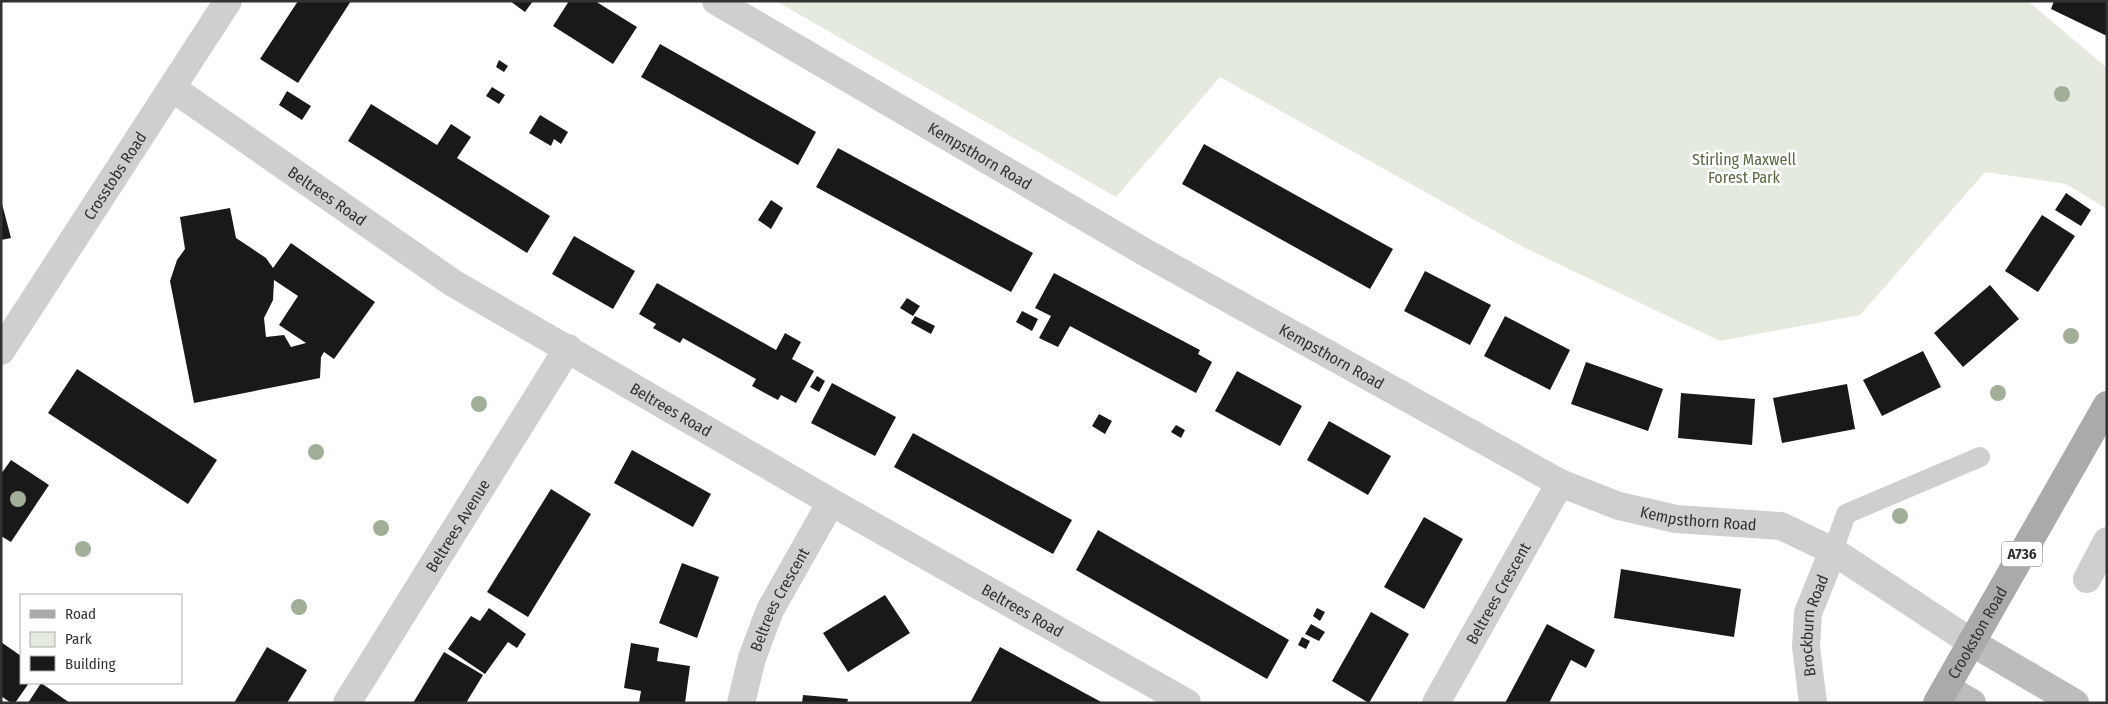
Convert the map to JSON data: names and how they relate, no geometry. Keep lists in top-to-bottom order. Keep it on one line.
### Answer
{"streets":{"main road":["A736","Crookston Road"],"street":["Kempsthorn Road","Crosstobs Road","Beltrees Road","Beltrees Avenue","Beltrees Crescent","Brockburn Road"]},"crossings":[["Kempsthorn Road","Beltrees Crescent"],["Kempsthorn Road","Brockburn Road"],["Kempsthorn Road","Crookston Road"],["Crosstobs Road","Beltrees Road"],["Beltrees Road","Beltrees Avenue"],["Beltrees Road","Beltrees Crescent"]],"parks":["Stirling Maxwell Forest Park"],"legend":["Road","Park","Building"]}
